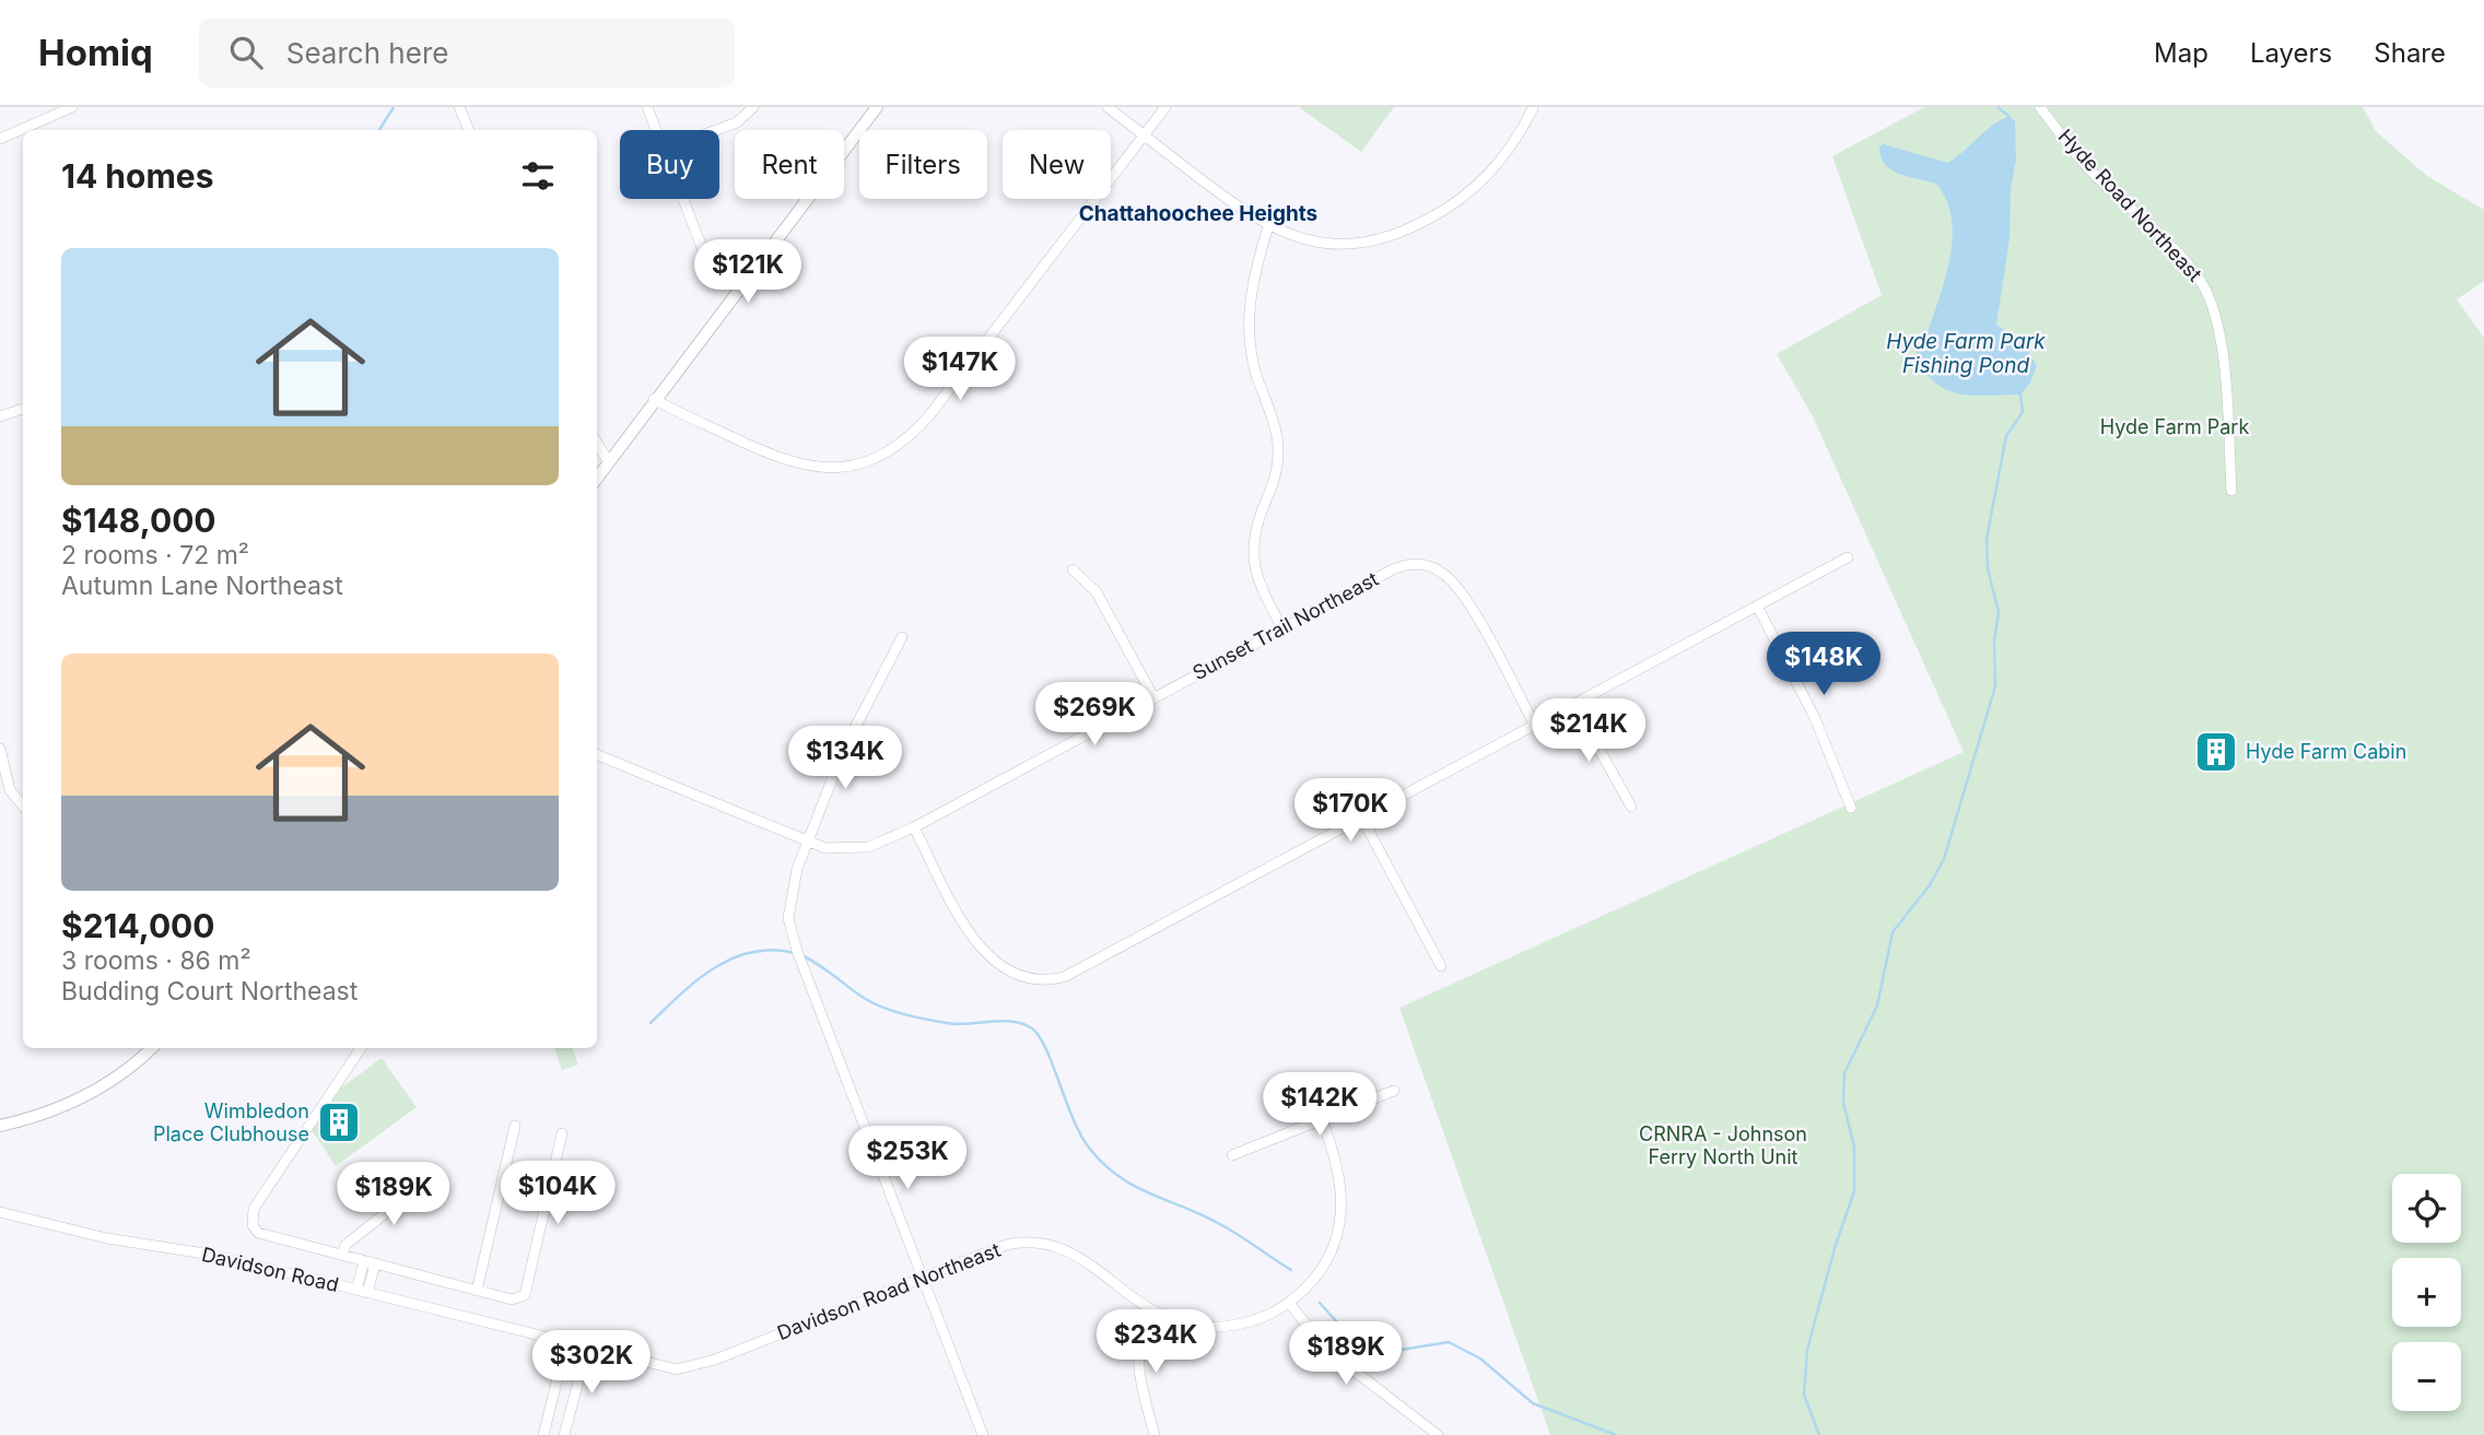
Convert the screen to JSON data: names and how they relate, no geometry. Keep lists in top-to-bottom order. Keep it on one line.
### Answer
{"streets":{"street":["Hyde Road Northeast","Sunset Trail Northeast","Davidson Road","Davidson Road Northeast"]},"crossings":[["Davidson Road","Davidson Road Northeast"]],"districts":["Chattahoochee Heights"],"water":["Hyde Farm Park Fishing Pond"],"parks":["Hyde Farm Park","CRNRA - Johnson Ferry North Unit"],"places":{"building":["Hyde Farm Cabin","Wimbledon Place Clubhouse"]},"page":{"header":"Homiq","search":"Search here","nav":["Map","Layers","Share"],"chip":["Buy","Rent","Filters","New"],"heading":"14 homes","list":[{"name":"$148,000","note":"2 rooms · 72 m² · Autumn Lane Northeast"},{"name":"$214,000","note":"3 rooms · 86 m² · Budding Court Northeast"}],"price":["$121K","$147K","$148K","$269K","$214K","$134K","$170K","$142K","$253K","$104K","$189K","$234K","$189K","$302K"],"map_buttons":["+","−"]}}
